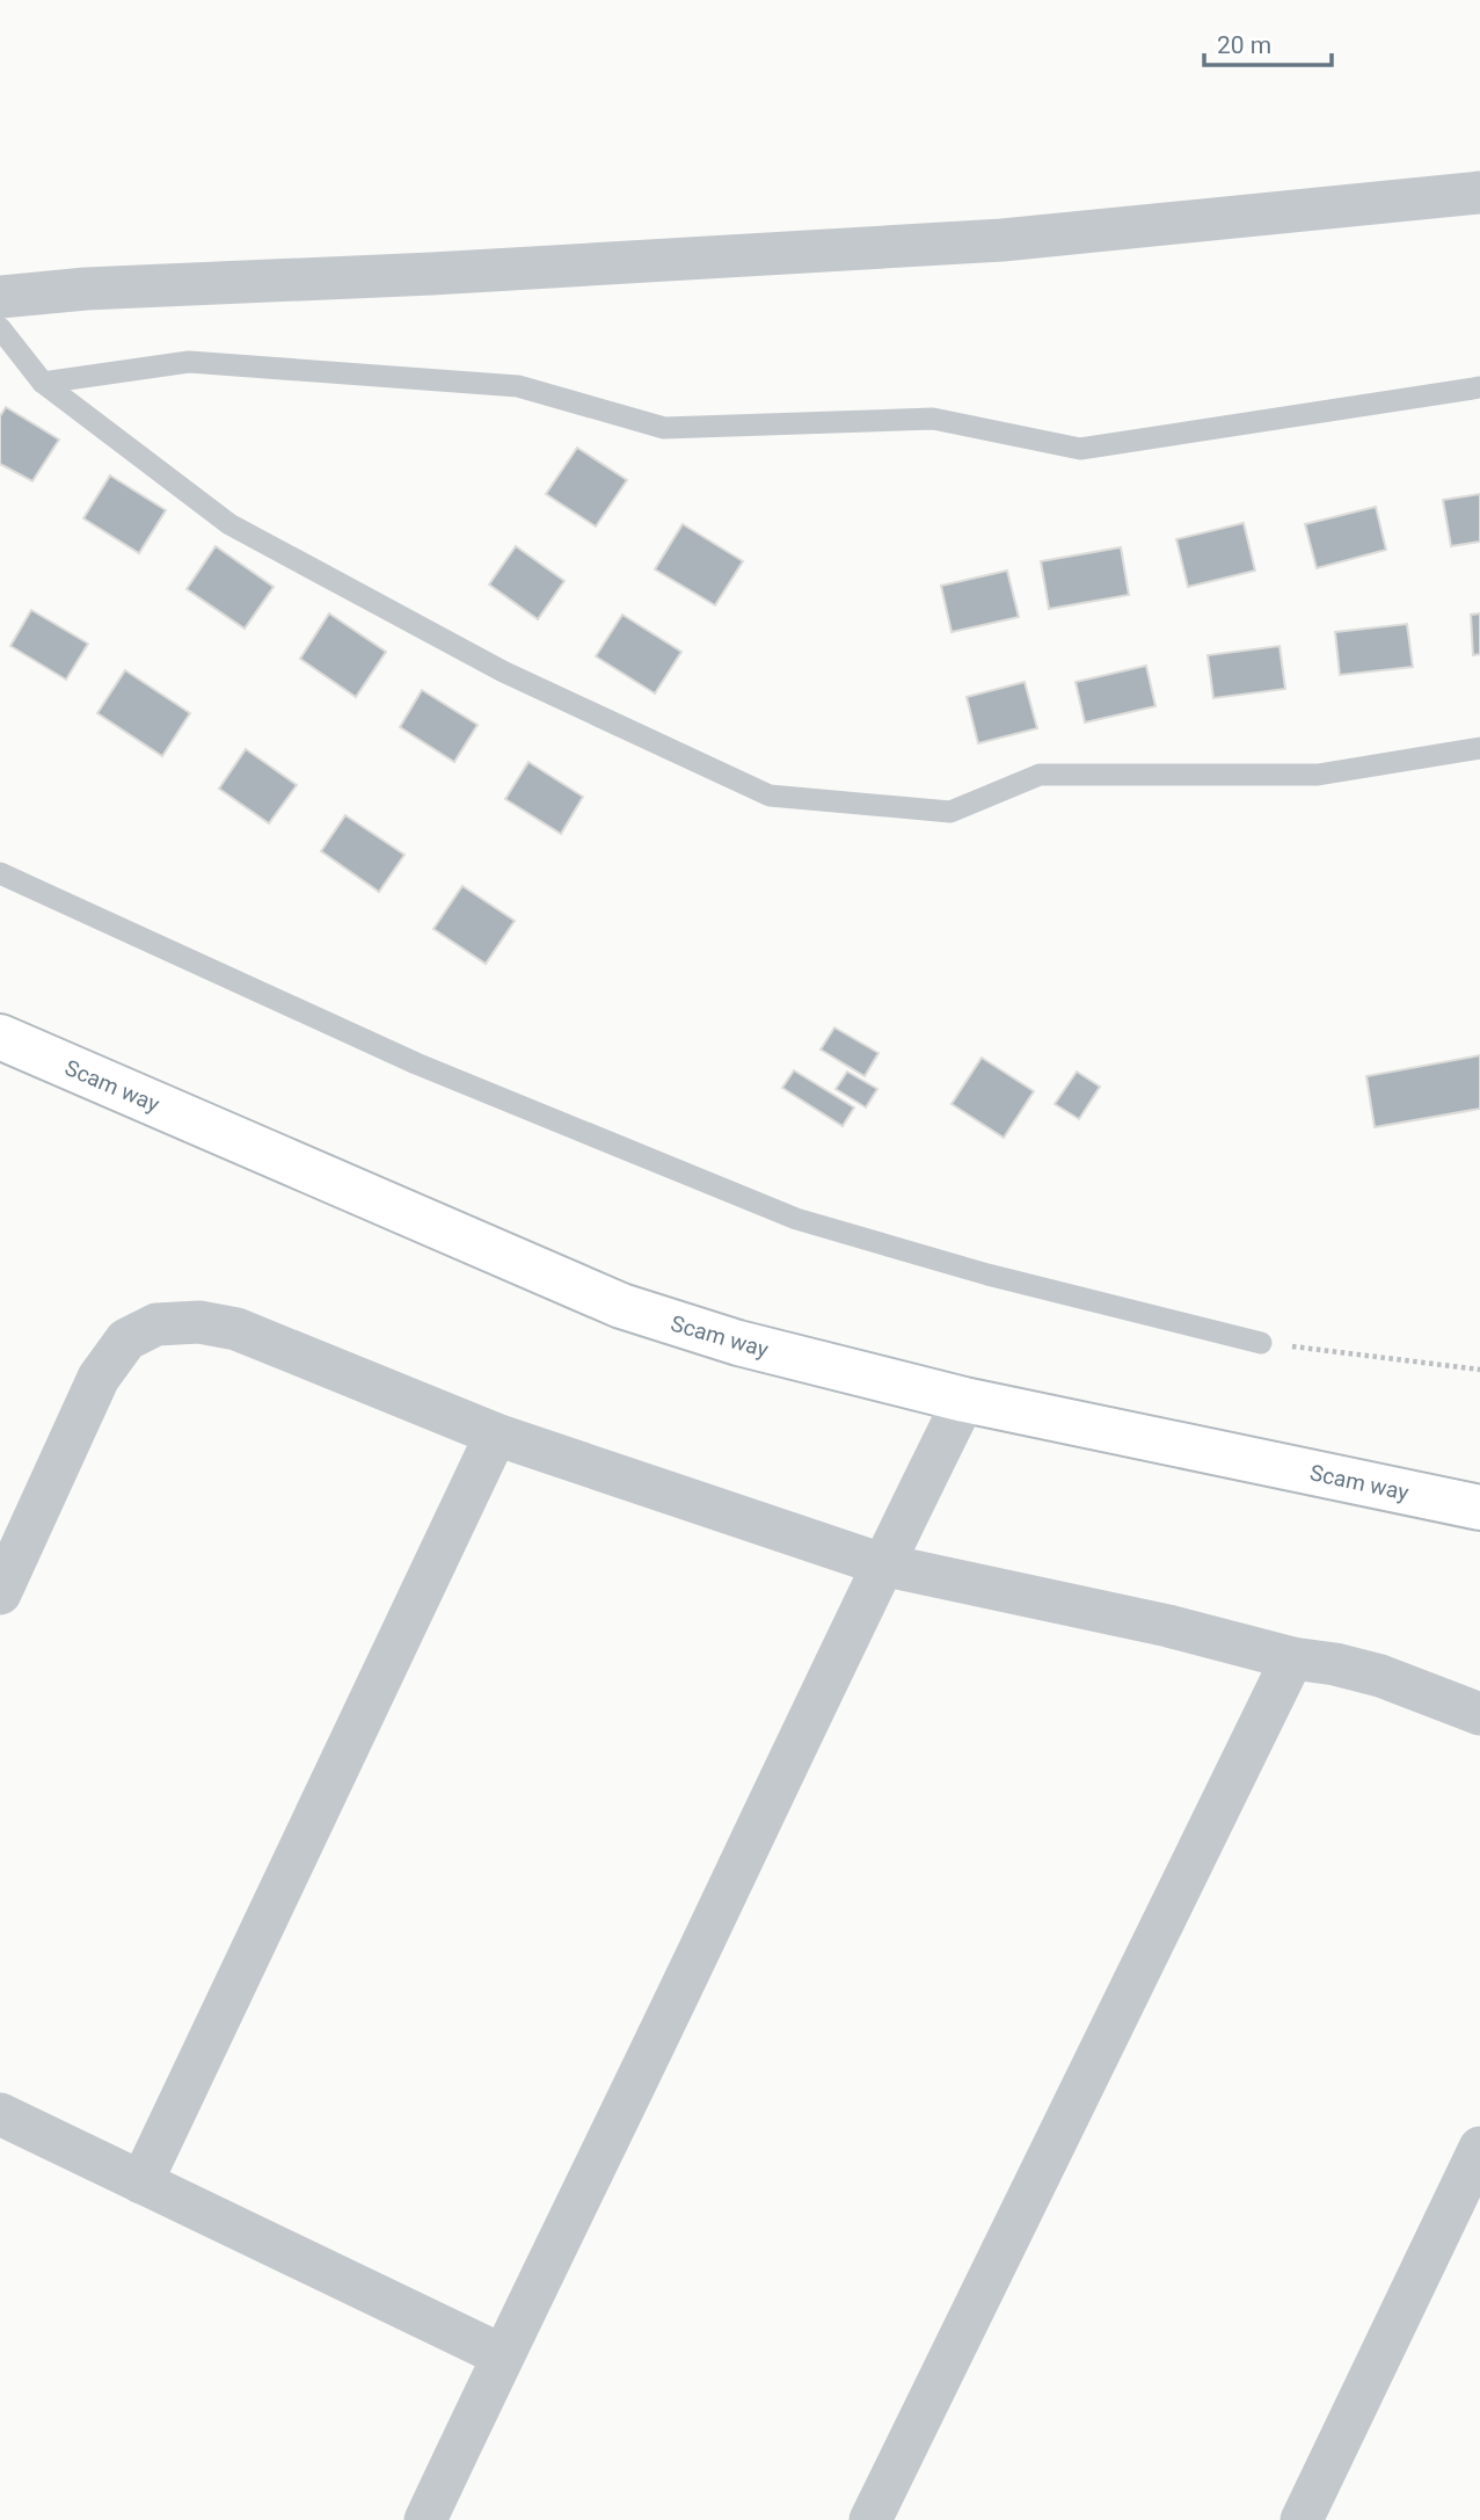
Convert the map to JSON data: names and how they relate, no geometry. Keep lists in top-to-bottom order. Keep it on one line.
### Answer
{"streets":{"street":["Scam way"]},"scale_bar":"20 m"}
